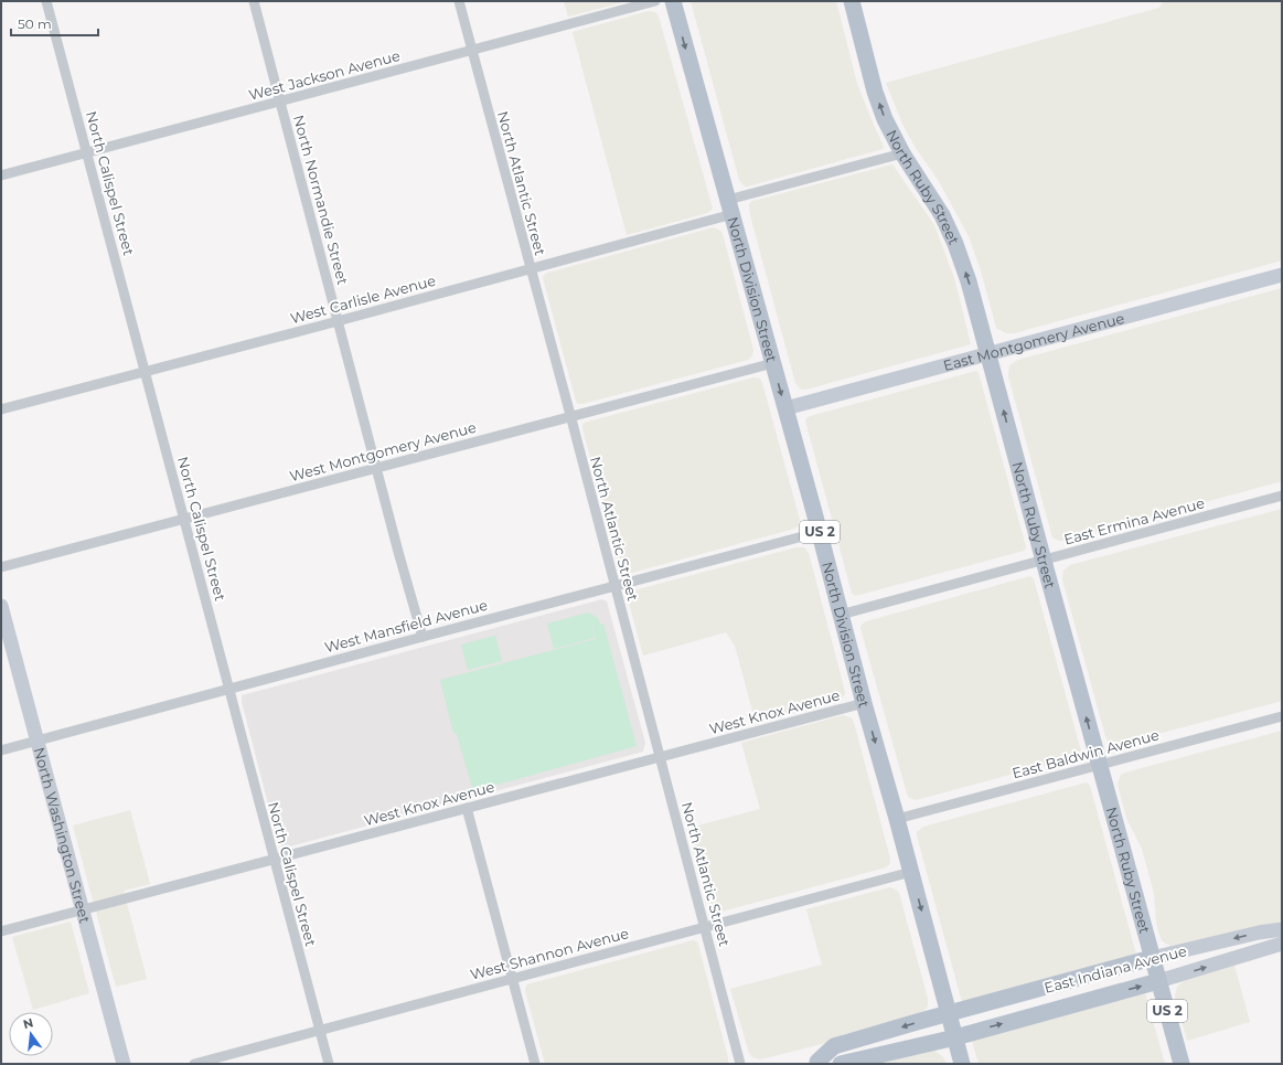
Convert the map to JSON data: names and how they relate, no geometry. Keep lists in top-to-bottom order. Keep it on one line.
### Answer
{"streets":{"main road":["North Ruby Street","North Division Street","East Montgomery Avenue","US 2","North Washington Street","East Indiana Avenue"],"street":["West Jackson Avenue","North Calispel Street","North Atlantic Street","North Normandie Street","West Carlisle Avenue","West Montgomery Avenue","East Ermina Avenue","West Mansfield Avenue","West Knox Avenue","East Baldwin Avenue","West Shannon Avenue"]},"crossings":[["West Jackson Avenue","North Calispel Street"],["West Jackson Avenue","North Atlantic Street"],["West Jackson Avenue","North Normandie Street"],["North Calispel Street","West Carlisle Avenue"],["North Calispel Street","West Montgomery Avenue"],["North Calispel Street","West Mansfield Avenue"],["North Calispel Street","West Knox Avenue"],["North Calispel Street","West Shannon Avenue"],["North Atlantic Street","West Carlisle Avenue"],["North Atlantic Street","West Montgomery Avenue"],["North Atlantic Street","West Mansfield Avenue"],["North Atlantic Street","West Knox Avenue"],["North Atlantic Street","West Shannon Avenue"],["North Ruby Street","West Carlisle Avenue"],["North Ruby Street","East Montgomery Avenue"],["North Ruby Street","East Ermina Avenue"],["North Ruby Street","East Baldwin Avenue"],["North Ruby Street","East Indiana Avenue"],["North Normandie Street","West Carlisle Avenue"],["North Normandie Street","West Montgomery Avenue"],["North Normandie Street","West Mansfield Avenue"],["North Division Street","West Carlisle Avenue"],["North Division Street","East Montgomery Avenue"],["North Division Street","West Montgomery Avenue"],["North Division Street","East Ermina Avenue"],["North Division Street","West Mansfield Avenue"],["North Division Street","West Knox Avenue"],["North Division Street","East Baldwin Avenue"],["North Division Street","West Shannon Avenue"],["North Division Street","East Indiana Avenue"],["West Mansfield Avenue","North Washington Street"],["West Knox Avenue","North Washington Street"]],"one_way":["North Ruby Street","North Division Street"],"scale_bar":"50 m","north":"top"}
